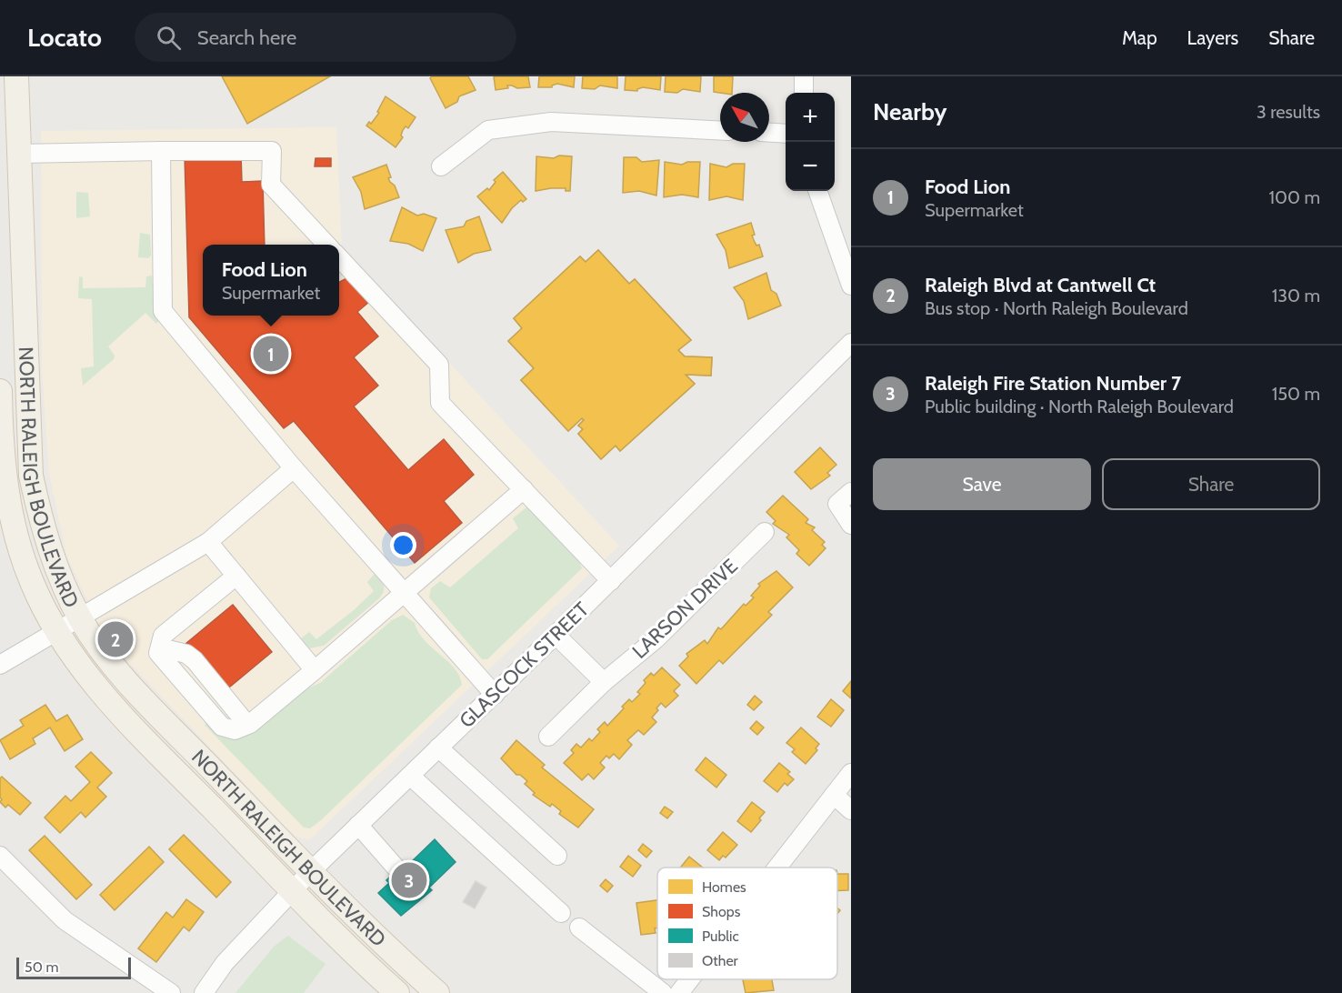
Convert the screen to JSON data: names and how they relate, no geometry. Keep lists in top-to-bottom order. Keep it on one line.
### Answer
{"streets":{"main road":["NORTH RALEIGH BOULEVARD"],"street":["LARSON DRIVE","GLASCOCK STREET"]},"crossings":[["NORTH RALEIGH BOULEVARD","GLASCOCK STREET"]],"legend":["Homes","Shops","Public","Other"],"scale_bar":"50 m","north":"top left","page":{"header":"Locato","search":"Search here","nav":["Map","Layers","Share"],"heading":["Nearby","3 results"],"map_buttons":["+","−"],"list":[{"mark":"1","name":"Food Lion","note":"Supermarket","value":"100 m"},{"mark":"2","name":"Raleigh Blvd at Cantwell Ct","note":"Bus stop · North Raleigh Boulevard","value":"130 m"},{"mark":"3","name":"Raleigh Fire Station Number 7","note":"Public building · North Raleigh Boulevard","value":"150 m"}],"popup":["Food Lion","Supermarket"],"pins":["1","2","3"],"buttons":["Save","Share"],"scale":"50 m"}}
